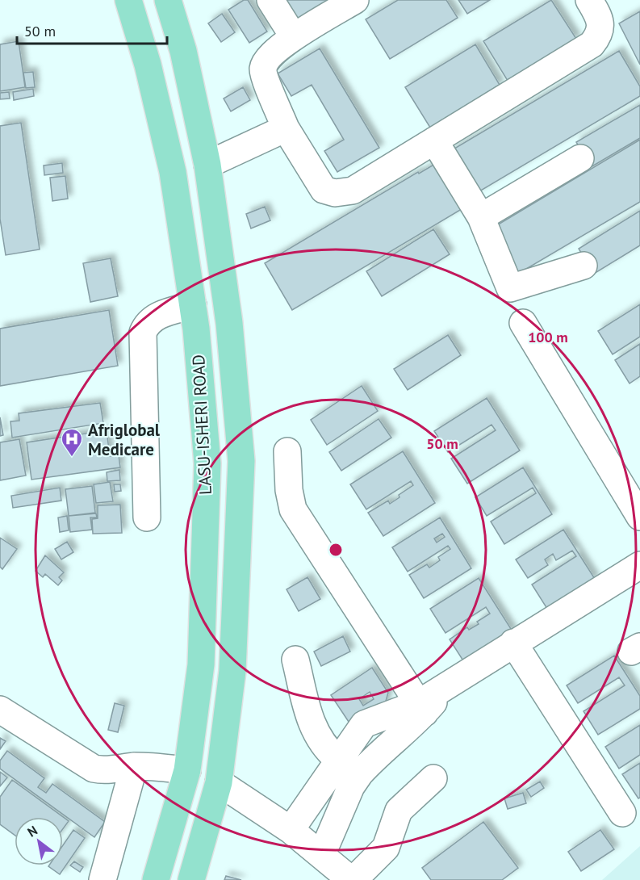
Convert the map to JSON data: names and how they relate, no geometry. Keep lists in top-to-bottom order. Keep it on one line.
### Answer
{"streets":{"main road":["LASU-ISHERI ROAD"]},"places":{"hospital":["Afriglobal Medicare"]},"scale_bar":"50 m","north":"top left","rings":["100 m","50 m"]}
